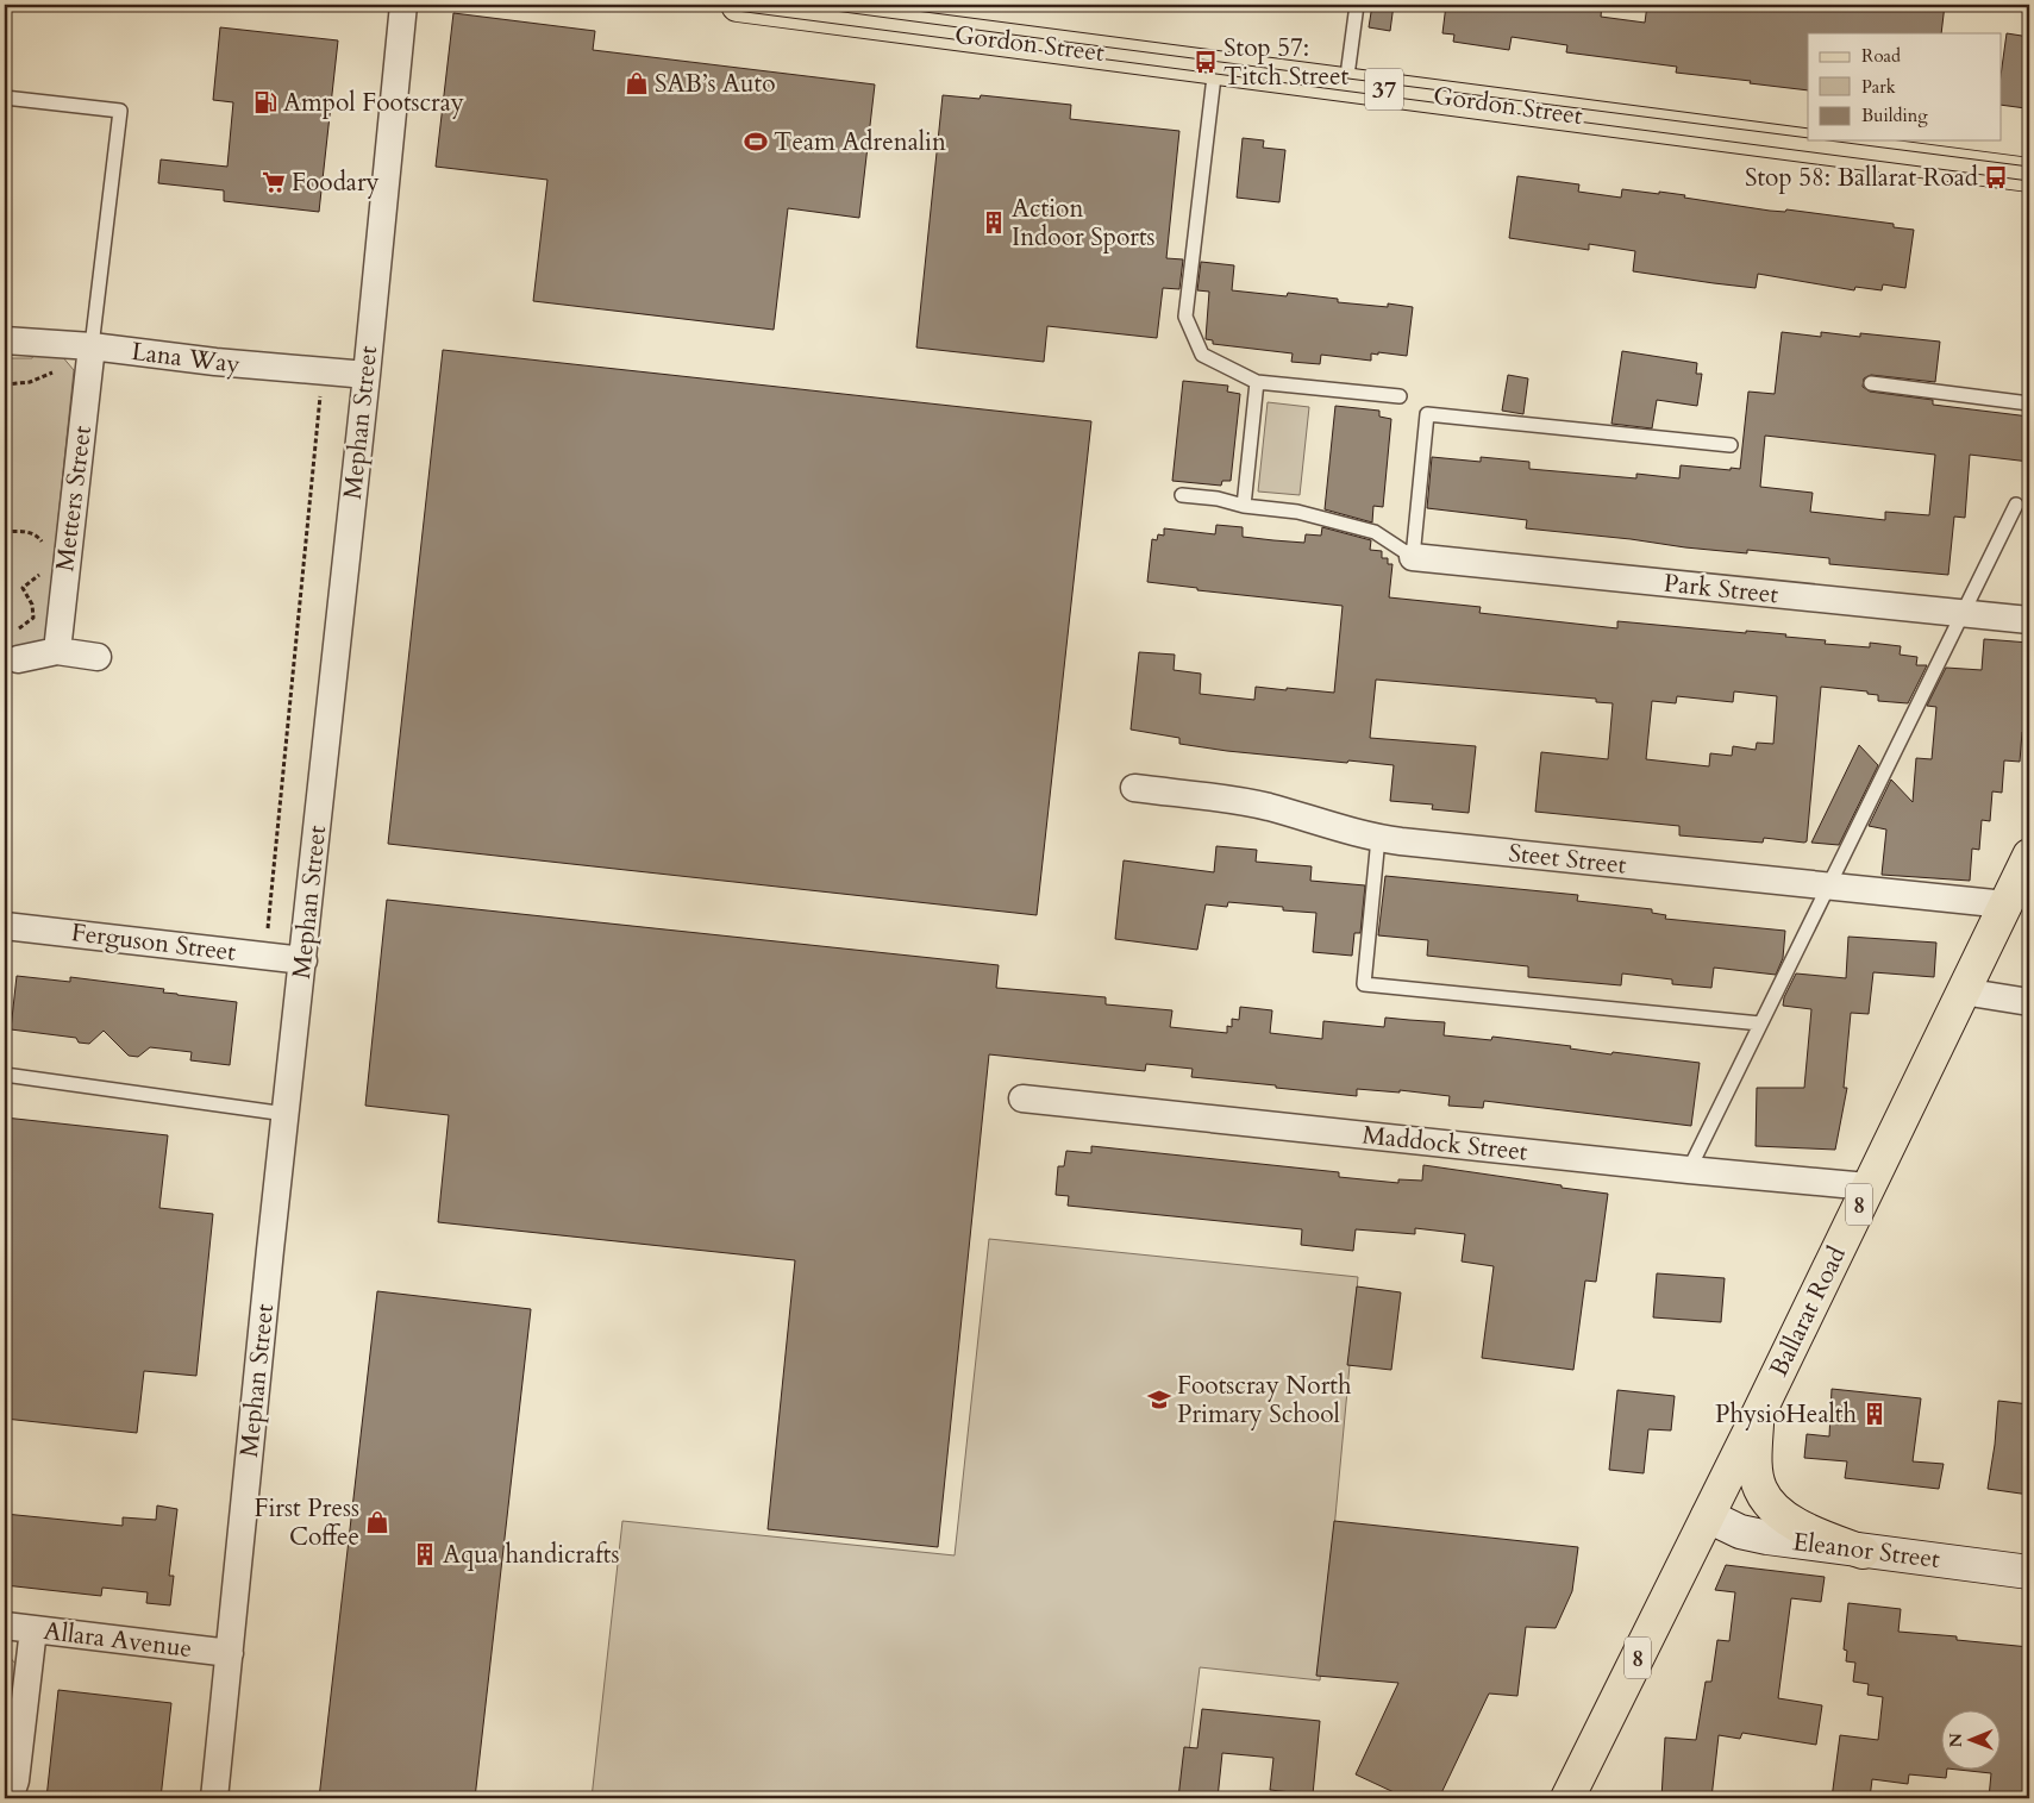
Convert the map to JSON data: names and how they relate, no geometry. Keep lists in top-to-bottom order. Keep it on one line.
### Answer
{"streets":{"main road":["Gordon Street","37","8","Ballarat Road"],"street":["Lana Way","Mephan Street","Metters Street","Park Street","Steet Street","Ferguson Street","Maddock Street","Eleanor Street","Allara Avenue"]},"crossings":[["Lana Way","Mephan Street"],["Lana Way","Metters Street"],["Mephan Street","Ferguson Street"],["Mephan Street","Allara Avenue"],["Steet Street","Ballarat Road"],["Maddock Street","Ballarat Road"],["Ballarat Road","Eleanor Street"]],"places":{"bus stop":["Stop 57: Titch Street","Stop 58: Ballarat Road"],"shop":["SAB’s Auto","First Press Coffee"],"fuel station":["Ampol Footscray"],"sports":["Team Adrenalin"],"supermarket":["Foodary"],"building":["Action Indoor Sports","PhysioHealth","Aqua handicrafts"],"school or university":["Footscray North Primary School"]},"legend":["Road","Park","Building"],"north":"left"}
